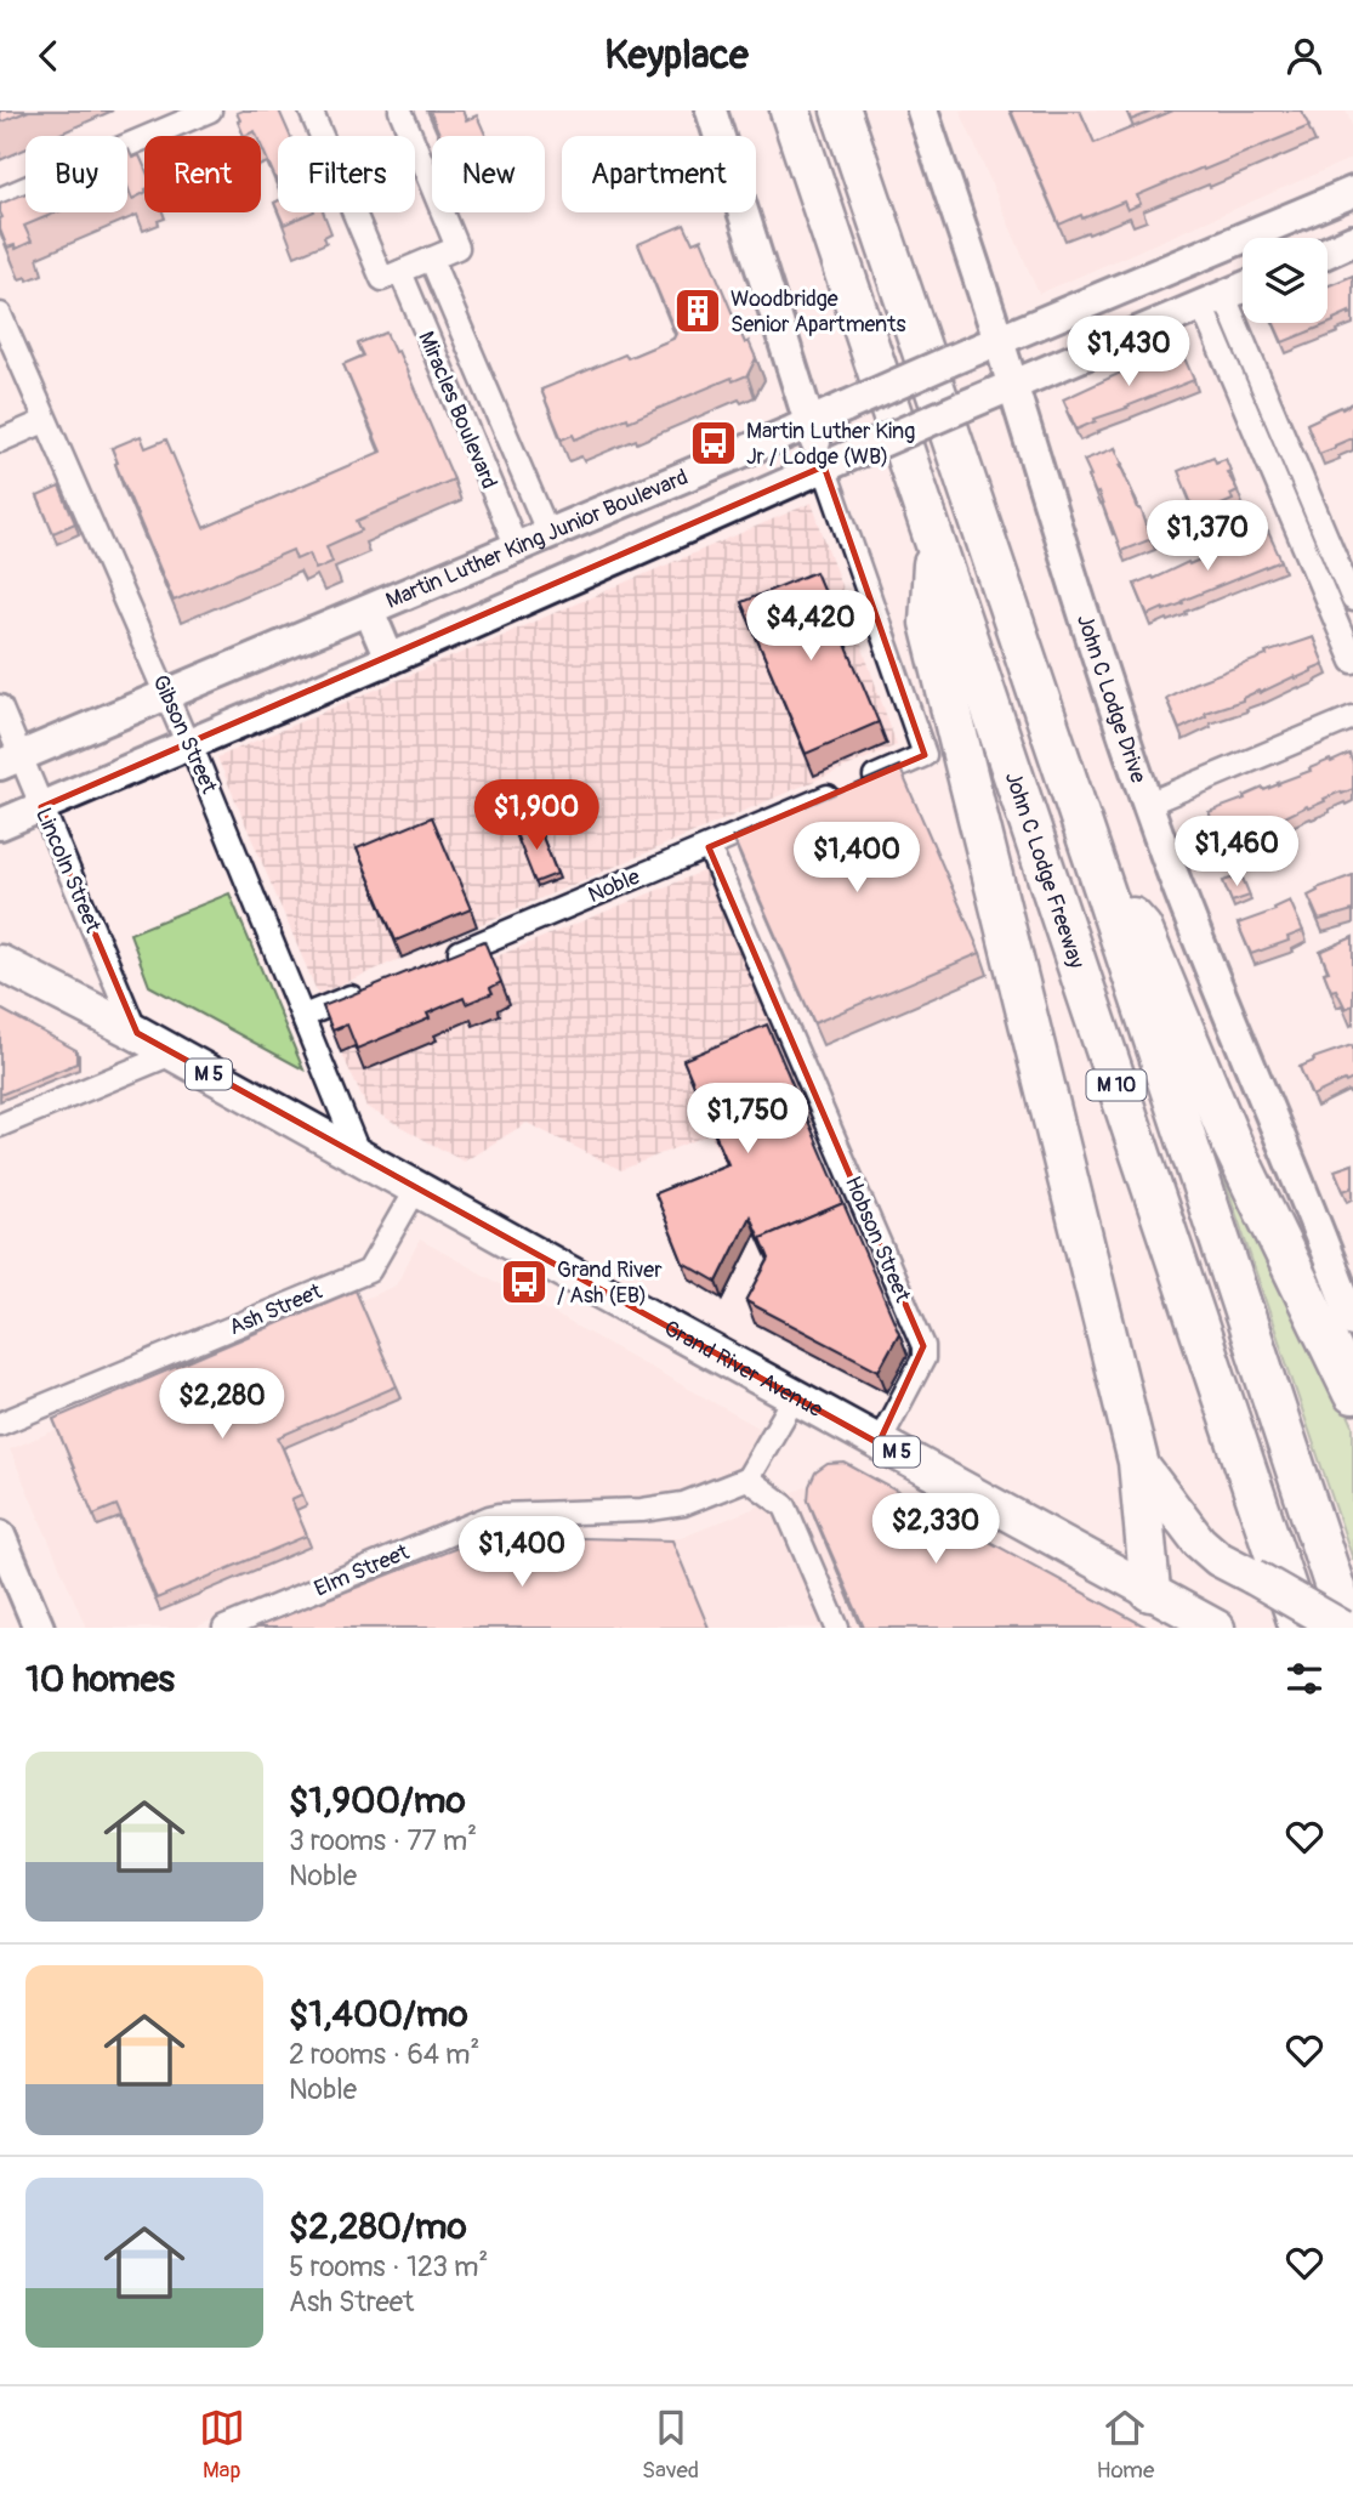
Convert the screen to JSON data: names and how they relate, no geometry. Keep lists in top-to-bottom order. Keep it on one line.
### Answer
{"streets":{"highway":["John C Lodge Freeway","M 10"],"main road":["Martin Luther King Junior Boulevard","John C Lodge Drive","M 5","Grand River Avenue"],"street":["Miracles Boulevard","Gibson Street","Lincoln Street","Noble","Hobson Street","Ash Street","Elm Street"]},"crossings":[["Miracles Boulevard","Martin Luther King Junior Boulevard"],["Martin Luther King Junior Boulevard","John C Lodge Drive"],["Martin Luther King Junior Boulevard","Gibson Street"],["Martin Luther King Junior Boulevard","Lincoln Street"],["Gibson Street","Grand River Avenue"],["Lincoln Street","Grand River Avenue"],["Noble","Hobson Street"],["Hobson Street","Grand River Avenue"],["Ash Street","Grand River Avenue"]],"places":{"building":["Woodbridge Senior Apartments"],"bus stop":["Martin Luther King Jr / Lodge (WB)","Grand River / Ash (EB)"]},"page":{"header":"Keyplace","chip":["Buy","Rent","Filters","New","Apartment"],"price":["$1,430","$1,370","$4,420","$1,900","$1,460","$1,400","$1,750","$2,280","$2,330","$1,400"],"heading":"10 homes","list":[{"name":"$1,900/mo","note":"3 rooms · 77 m² · Noble"},{"name":"$1,400/mo","note":"2 rooms · 64 m² · Noble"},{"name":"$2,280/mo","note":"5 rooms · 123 m² · Ash Street"}],"tabs":["Map","Saved","Home"]}}
